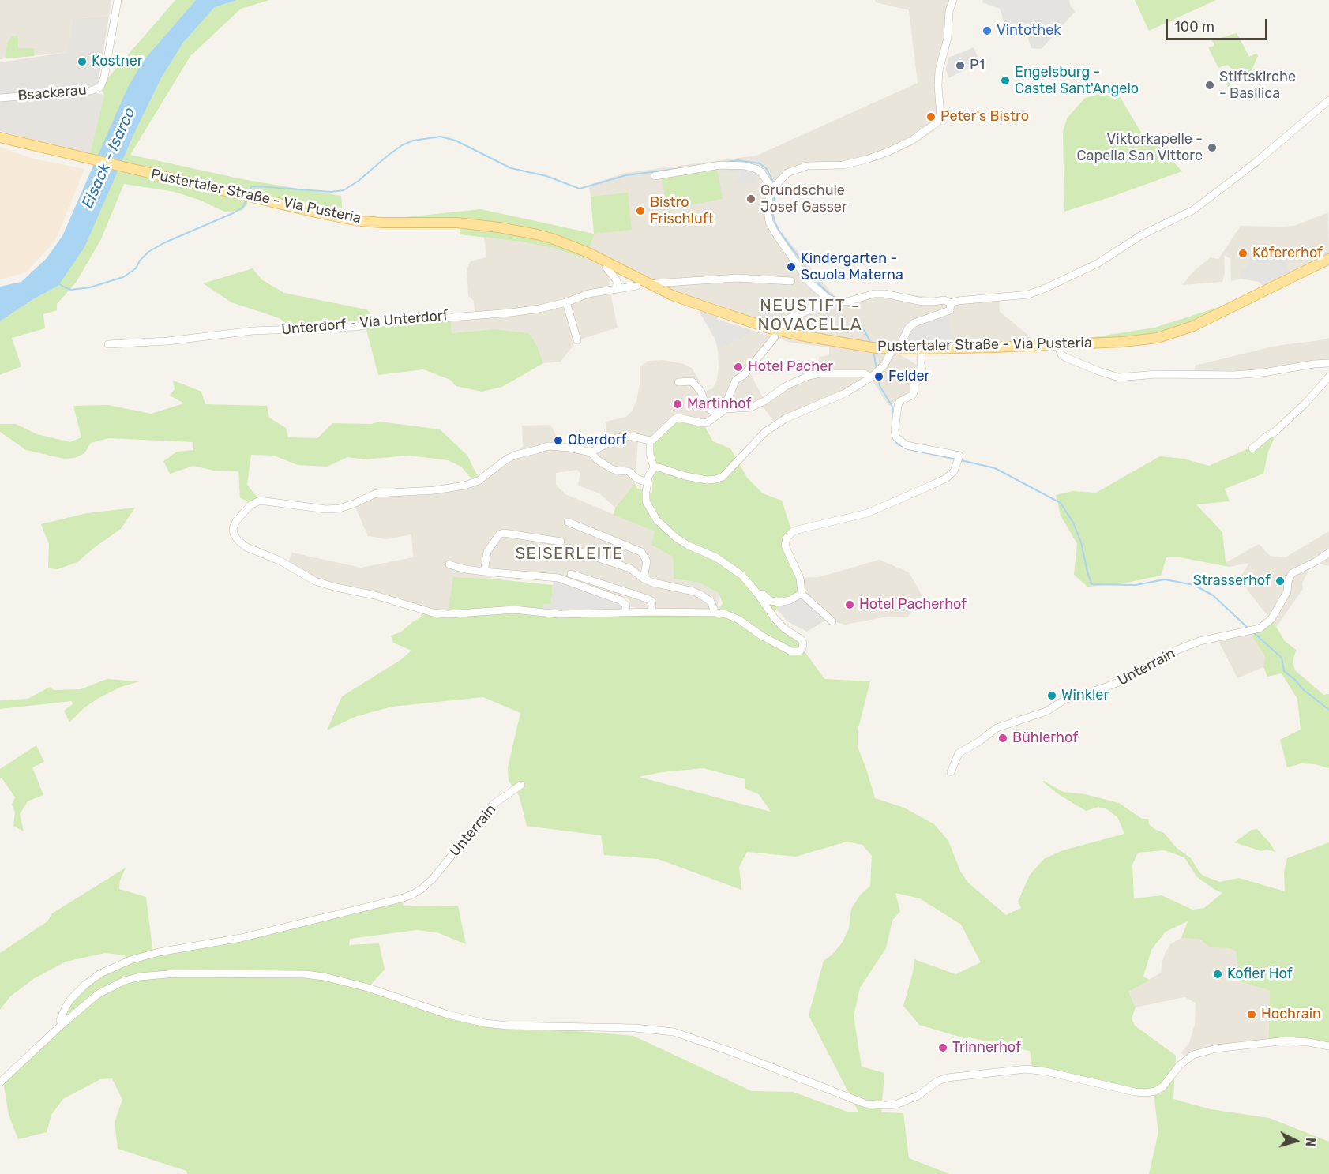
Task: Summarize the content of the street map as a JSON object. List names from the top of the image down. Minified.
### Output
{"streets":{"main road":["Pustertaler Straße - Via Pusteria"],"street":["Bsackerau","Unterdorf - Via Unterdorf","Unterrain"]},"districts":["NEUSTIFT - NOVACELLA","SEISERLEITE"],"water":["Eisack - Isarco"],"places":["Vintothek","Kostner","P1","Engelsburg - Castel Sant'Angelo","Stiftskirche - Basilica","Peter's Bistro","Viktorkapelle - Capella San Vittore","Grundschule Josef Gasser","Bistro Frischluft","Köfererhof","Kindergarten - Scuola Materna","Hotel Pacher","Felder","Martinhof","Oberdorf","Strasserhof","Hotel Pacherhof","Winkler","Bühlerhof","Kofler Hof","Hochrain","Trinnerhof"],"scale_bar":"100 m","north":"right"}
